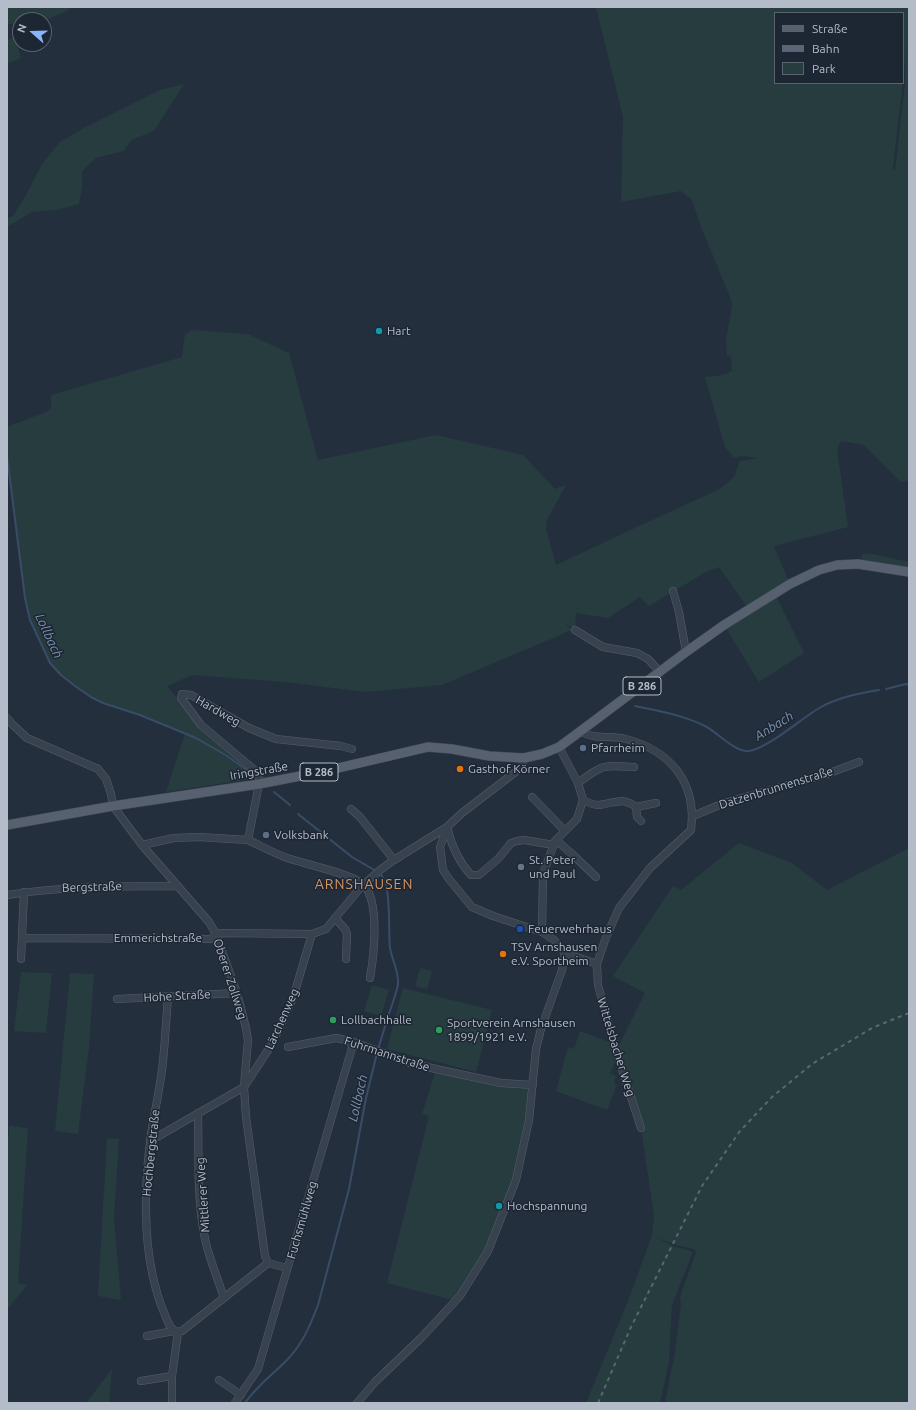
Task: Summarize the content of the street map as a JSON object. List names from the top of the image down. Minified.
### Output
{"streets":{"main road":["B 286","Iringstraße"],"street":["Hardweg","Datzenbrunnenstraße","Bergstraße","Emmerichstraße","Oberer Zollweg","Hohe Straße","Lärchenweg","Wittelsbacher Weg","Fuhrmannstraße","Hochbergstraße","Mittlerer Weg","Fuchsmühlweg"]},"crossings":[["B 286","Iringstraße"],["Hardweg","Iringstraße"],["Iringstraße","Emmerichstraße"],["Iringstraße","Oberer Zollweg"],["Bergstraße","Oberer Zollweg"],["Emmerichstraße","Oberer Zollweg"],["Emmerichstraße","Lärchenweg"],["Oberer Zollweg","Hohe Straße"],["Oberer Zollweg","Lärchenweg"],["Hohe Straße","Hochbergstraße"],["Lärchenweg","Hochbergstraße"],["Lärchenweg","Mittlerer Weg"],["Fuhrmannstraße","Fuchsmühlweg"]],"districts":["ARNSHAUSEN"],"water":["Lollbach","Anbach"],"places":["Hart","Pfarrheim","Gasthof Körner","Volksbank","St. Peter und Paul","Feuerwehrhaus","TSV Arnshausen e.V. Sportheim","Lollbachhalle","Sportverein Arnshausen 1899/1921 e.V.","Hochspannung"],"legend":["Straße","Bahn","Park"],"north":"left"}
